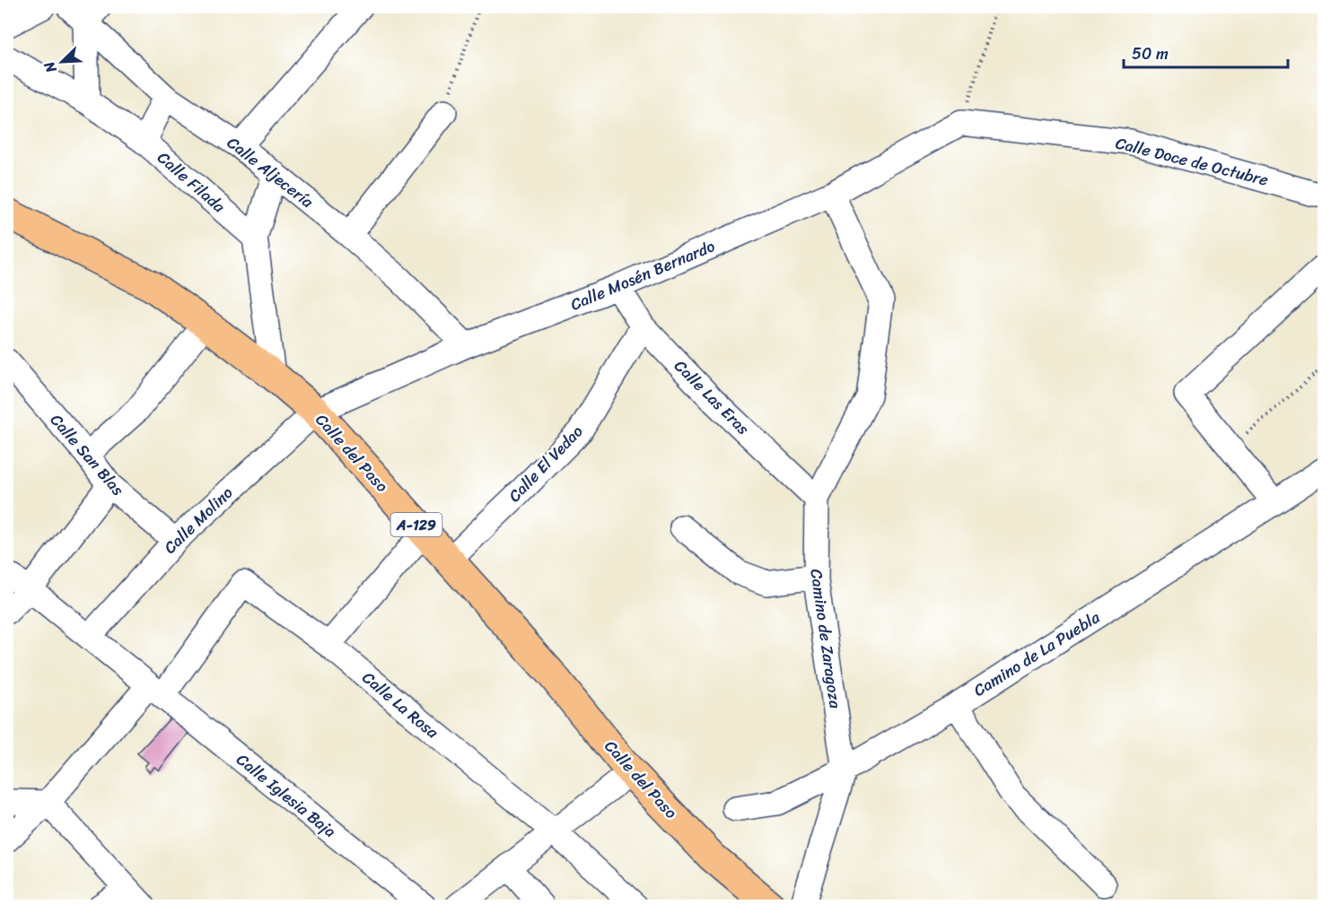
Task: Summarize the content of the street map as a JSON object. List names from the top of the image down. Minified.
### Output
{"streets":{"main road":["Calle del Paso","A-129"],"street":["Calle Doce de Octubre","Calle Aljecería","Calle Filada","Calle Mosén Bernardo","Calle Las Eras","Calle San Blas","Calle El Vedao","Calle Molino","Camino de Zaragoza","Camino de La Puebla","Calle La Rosa","Calle Iglesia Baja"]},"crossings":[["Calle Doce de Octubre","Calle Mosén Bernardo"],["Calle Aljecería","Calle Mosén Bernardo"],["Calle Mosén Bernardo","Calle Las Eras"],["Calle Mosén Bernardo","Calle del Paso"],["Calle Mosén Bernardo","Calle Molino"],["Calle Mosén Bernardo","Camino de Zaragoza"],["Calle Las Eras","Calle El Vedao"],["Calle Las Eras","Camino de Zaragoza"],["Calle del Paso","Calle El Vedao"],["Calle del Paso","Calle Molino"],["Calle San Blas","Calle Molino"],["Calle Molino","Calle Iglesia Baja"],["Camino de Zaragoza","Camino de La Puebla"],["Calle La Rosa","Calle Iglesia Baja"]],"scale_bar":"50 m","north":"bottom left"}
